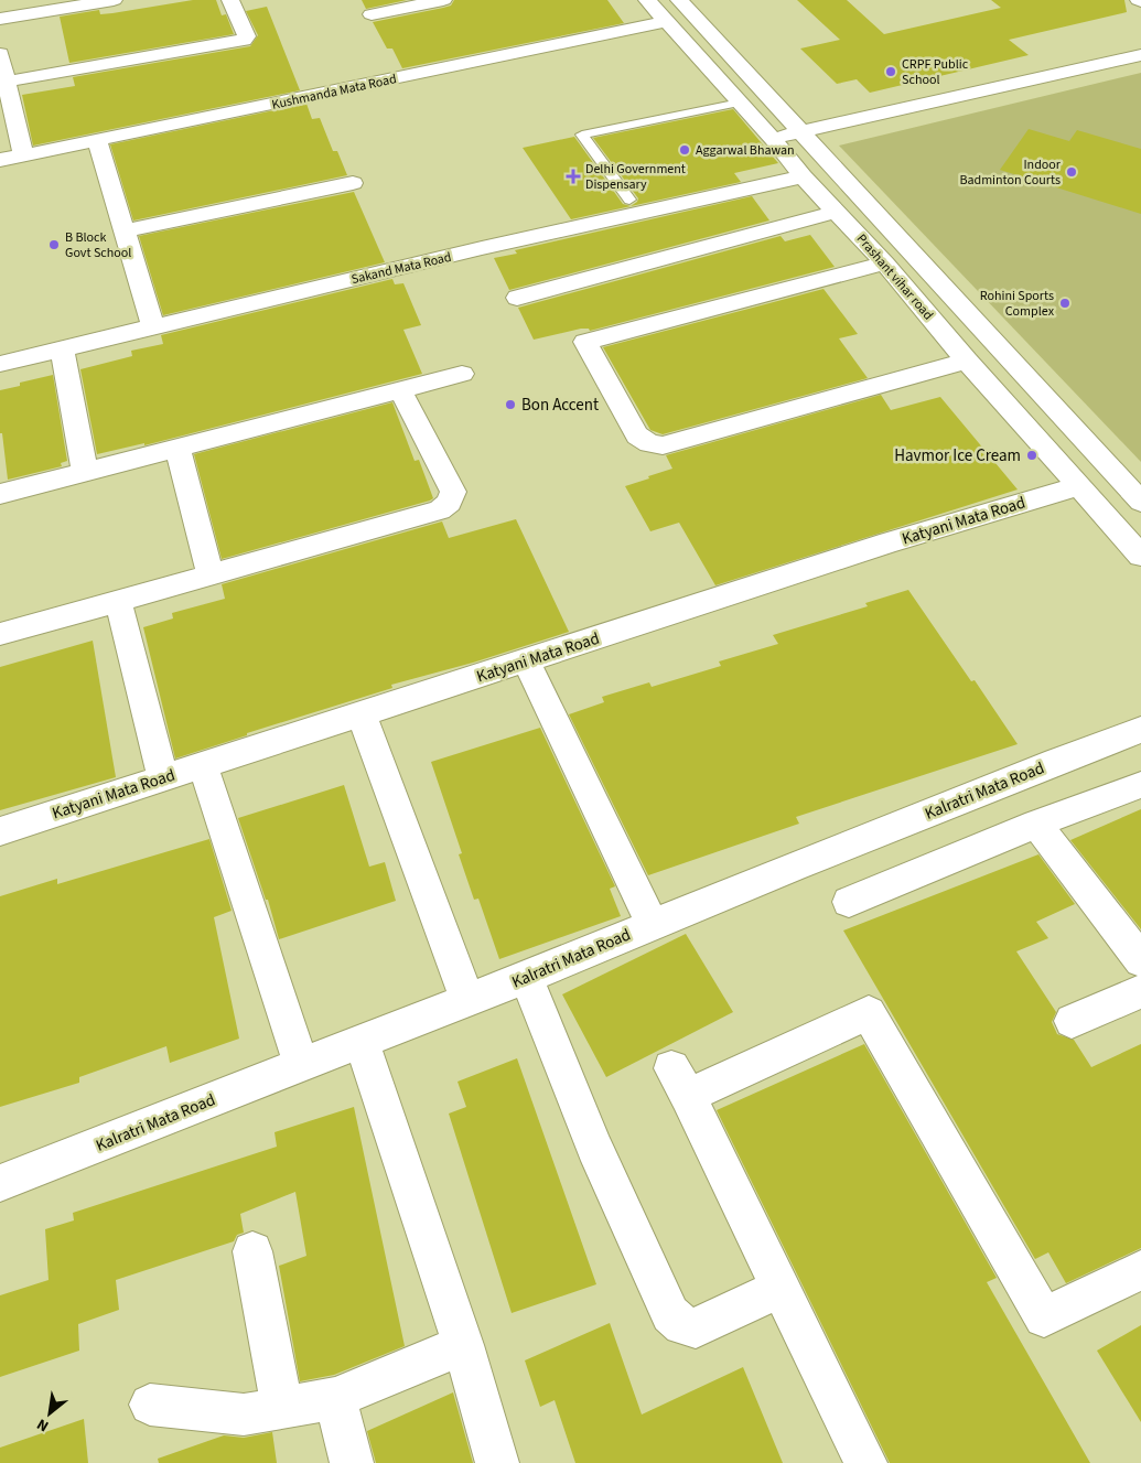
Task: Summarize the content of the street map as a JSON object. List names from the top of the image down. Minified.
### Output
{"streets":{"street":["Kushmanda Mata Road","Sakand Mata Road","Prashant vihar road","Katyani Mata Road","Kalratri Mata Road"]},"crossings":[["Kushmanda Mata Road","Prashant vihar road"],["Sakand Mata Road","Prashant vihar road"],["Prashant vihar road","Katyani Mata Road"]],"places":{"other":["CRPF Public School","Aggarwal Bhawan","Indoor Badminton Courts","B Block Govt School","Rohini Sports Complex","Bon Accent","Havmor Ice Cream"],"health":["Delhi Government Dispensary"]},"north":"bottom left"}
